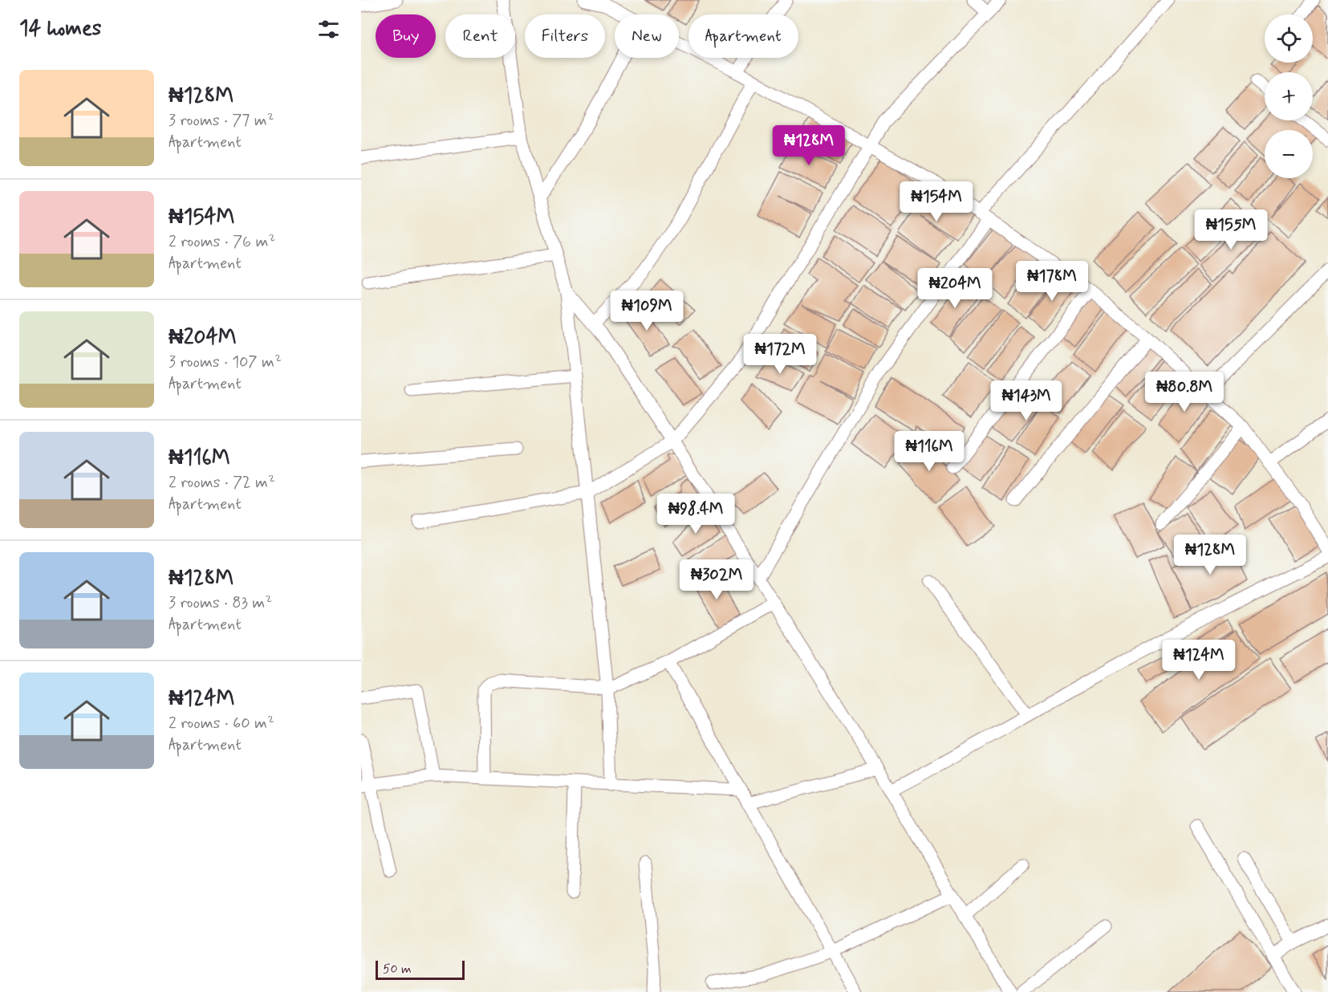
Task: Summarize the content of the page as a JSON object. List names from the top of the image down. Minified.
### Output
{"scale_bar":"50 m","page":{"heading":"14 homes","map_buttons":["+","−"],"chip":["Buy","Rent","Filters","New","Apartment"],"list":[{"name":"₦128M","note":"3 rooms · 77 m² · Apartment"},{"name":"₦154M","note":"2 rooms · 76 m² · Apartment"},{"name":"₦204M","note":"3 rooms · 107 m² · Apartment"},{"name":"₦116M","note":"2 rooms · 72 m² · Apartment"},{"name":"₦128M","note":"3 rooms · 83 m² · Apartment"},{"name":"₦124M","note":"2 rooms · 60 m² · Apartment"}],"price":["₦128M","₦154M","₦155M","₦178M","₦204M","₦109M","₦172M","₦80.8M","₦143M","₦116M","₦98.4M","₦128M","₦302M","₦124M"],"scale":"50 m"}}
